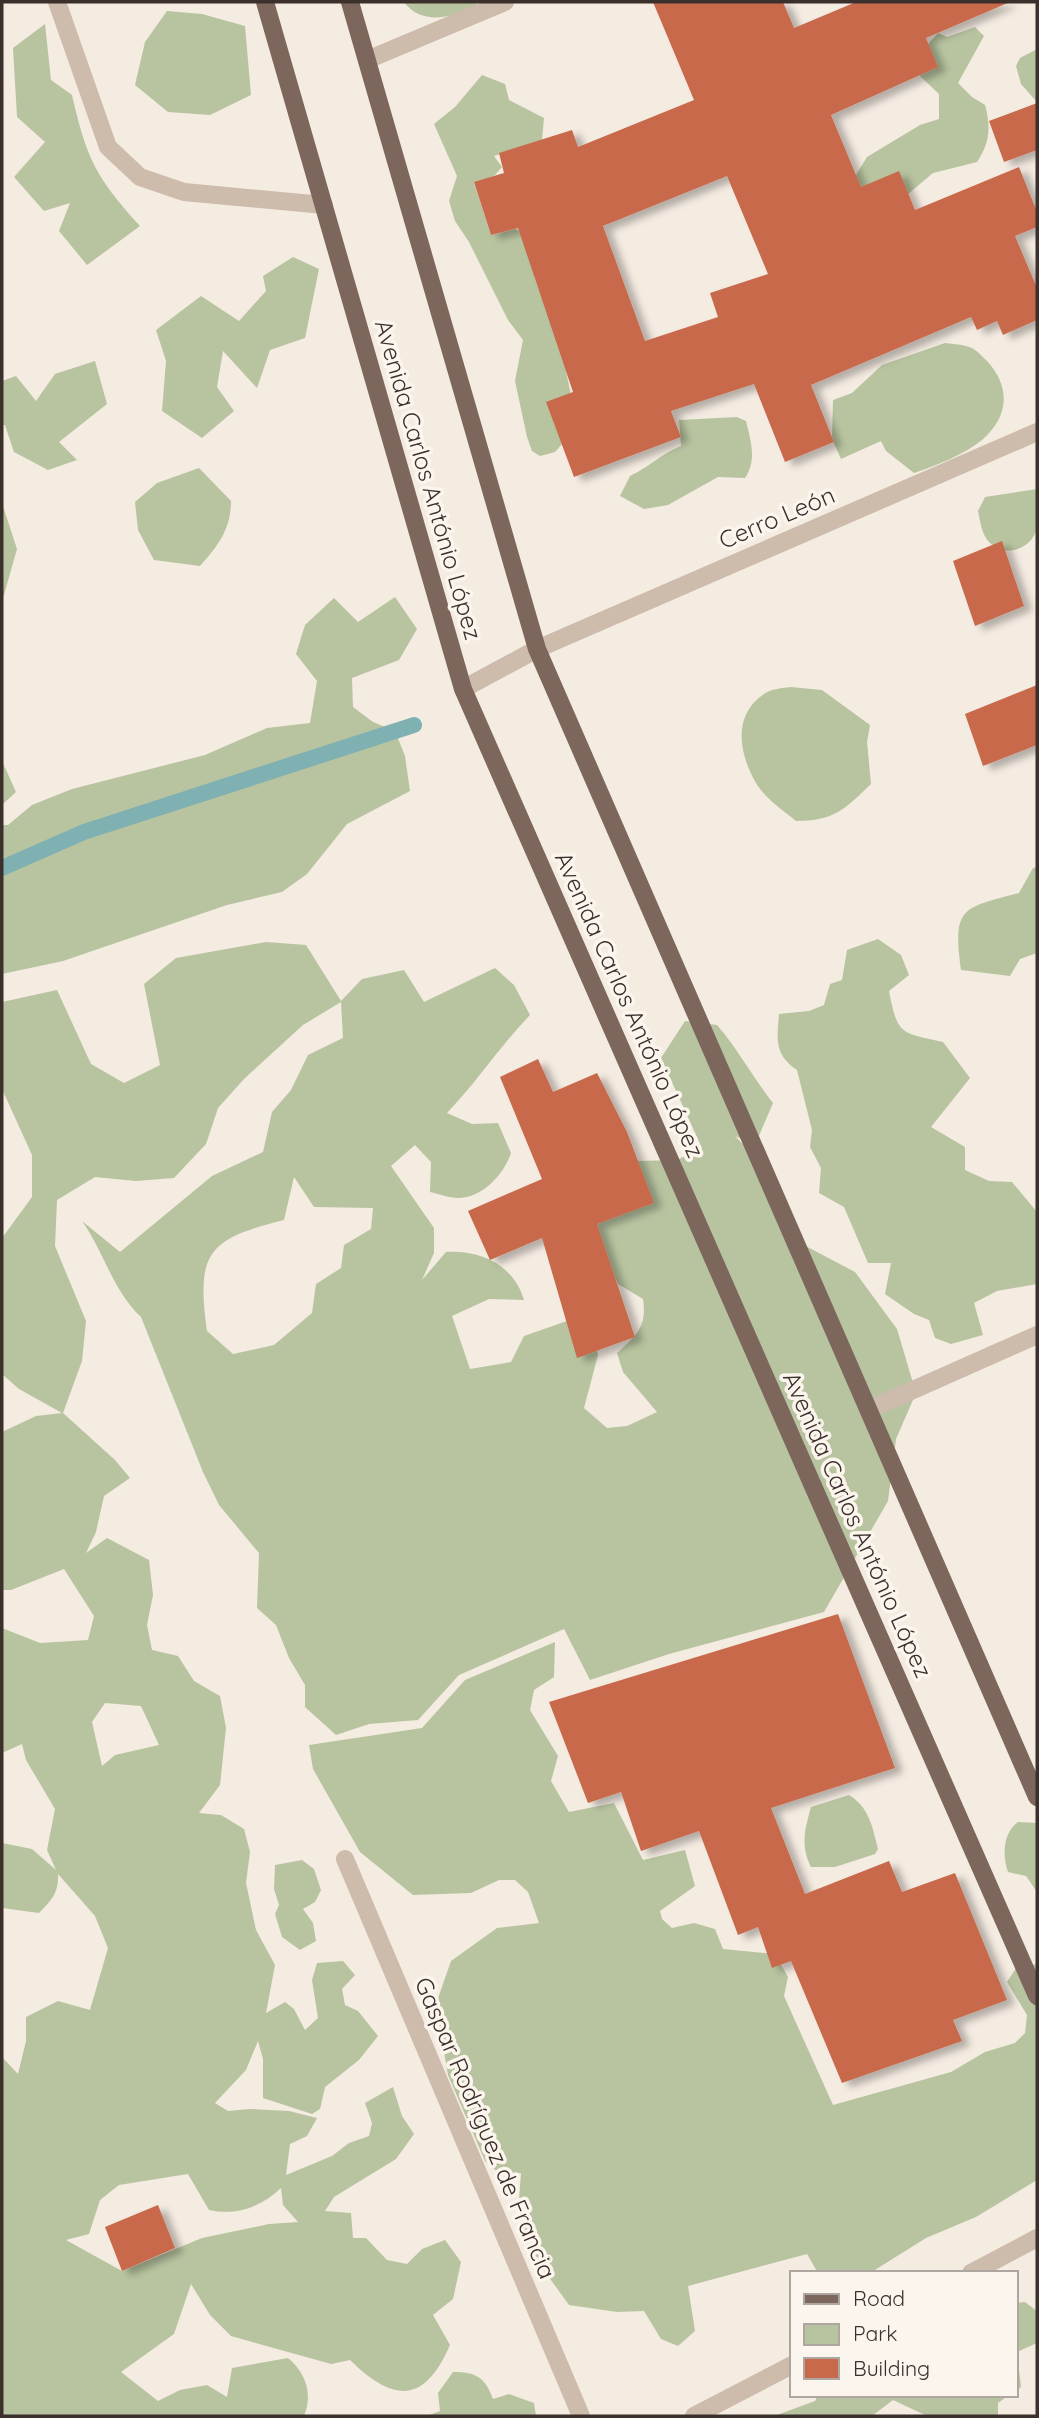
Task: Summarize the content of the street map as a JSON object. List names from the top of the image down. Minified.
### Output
{"streets":{"main road":["Avenida Carlos António López"],"street":["Cerro León","Gaspar Rodríguez de Francia"]},"crossings":[["Avenida Carlos António López","Cerro León"]],"legend":["Road","Park","Building"]}
